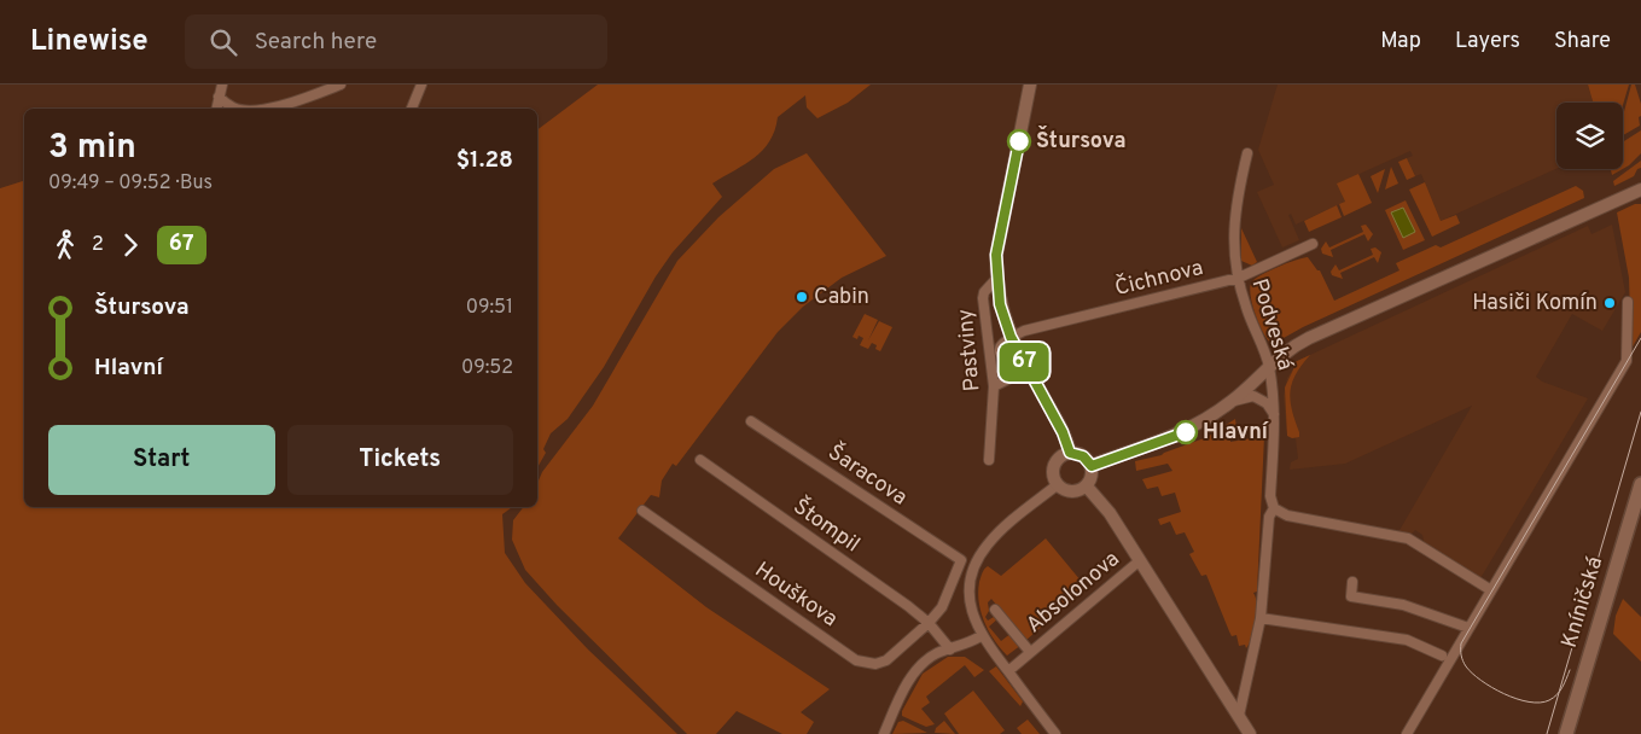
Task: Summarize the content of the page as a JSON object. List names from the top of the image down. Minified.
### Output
{"streets":{"main road":["Kníničská"],"street":["Čichnova","Podveská","Pastviny","Šaracova","Štompil","Absolonova","Houškova"]},"crossings":[["Čichnova","Podveská"],["Šaracova","Štompil"],["Šaracova","Houškova"],["Štompil","Houškova"]],"places":["Štursova","Cabin","Hasiči Komín","Hlavní"],"lines":["bus line 67"],"page":{"header":"Linewise","search":"Search here","nav":["Map","Layers","Share"],"on_map":"67","heading":["3 min","09:49 – 09:52 · Bus","$1.28"],"legs":["2","67"],"list":[{"name":"Štursova","value":"09:51"},{"name":"Hlavní","value":"09:52"}],"buttons":["Start","Tickets"]}}
